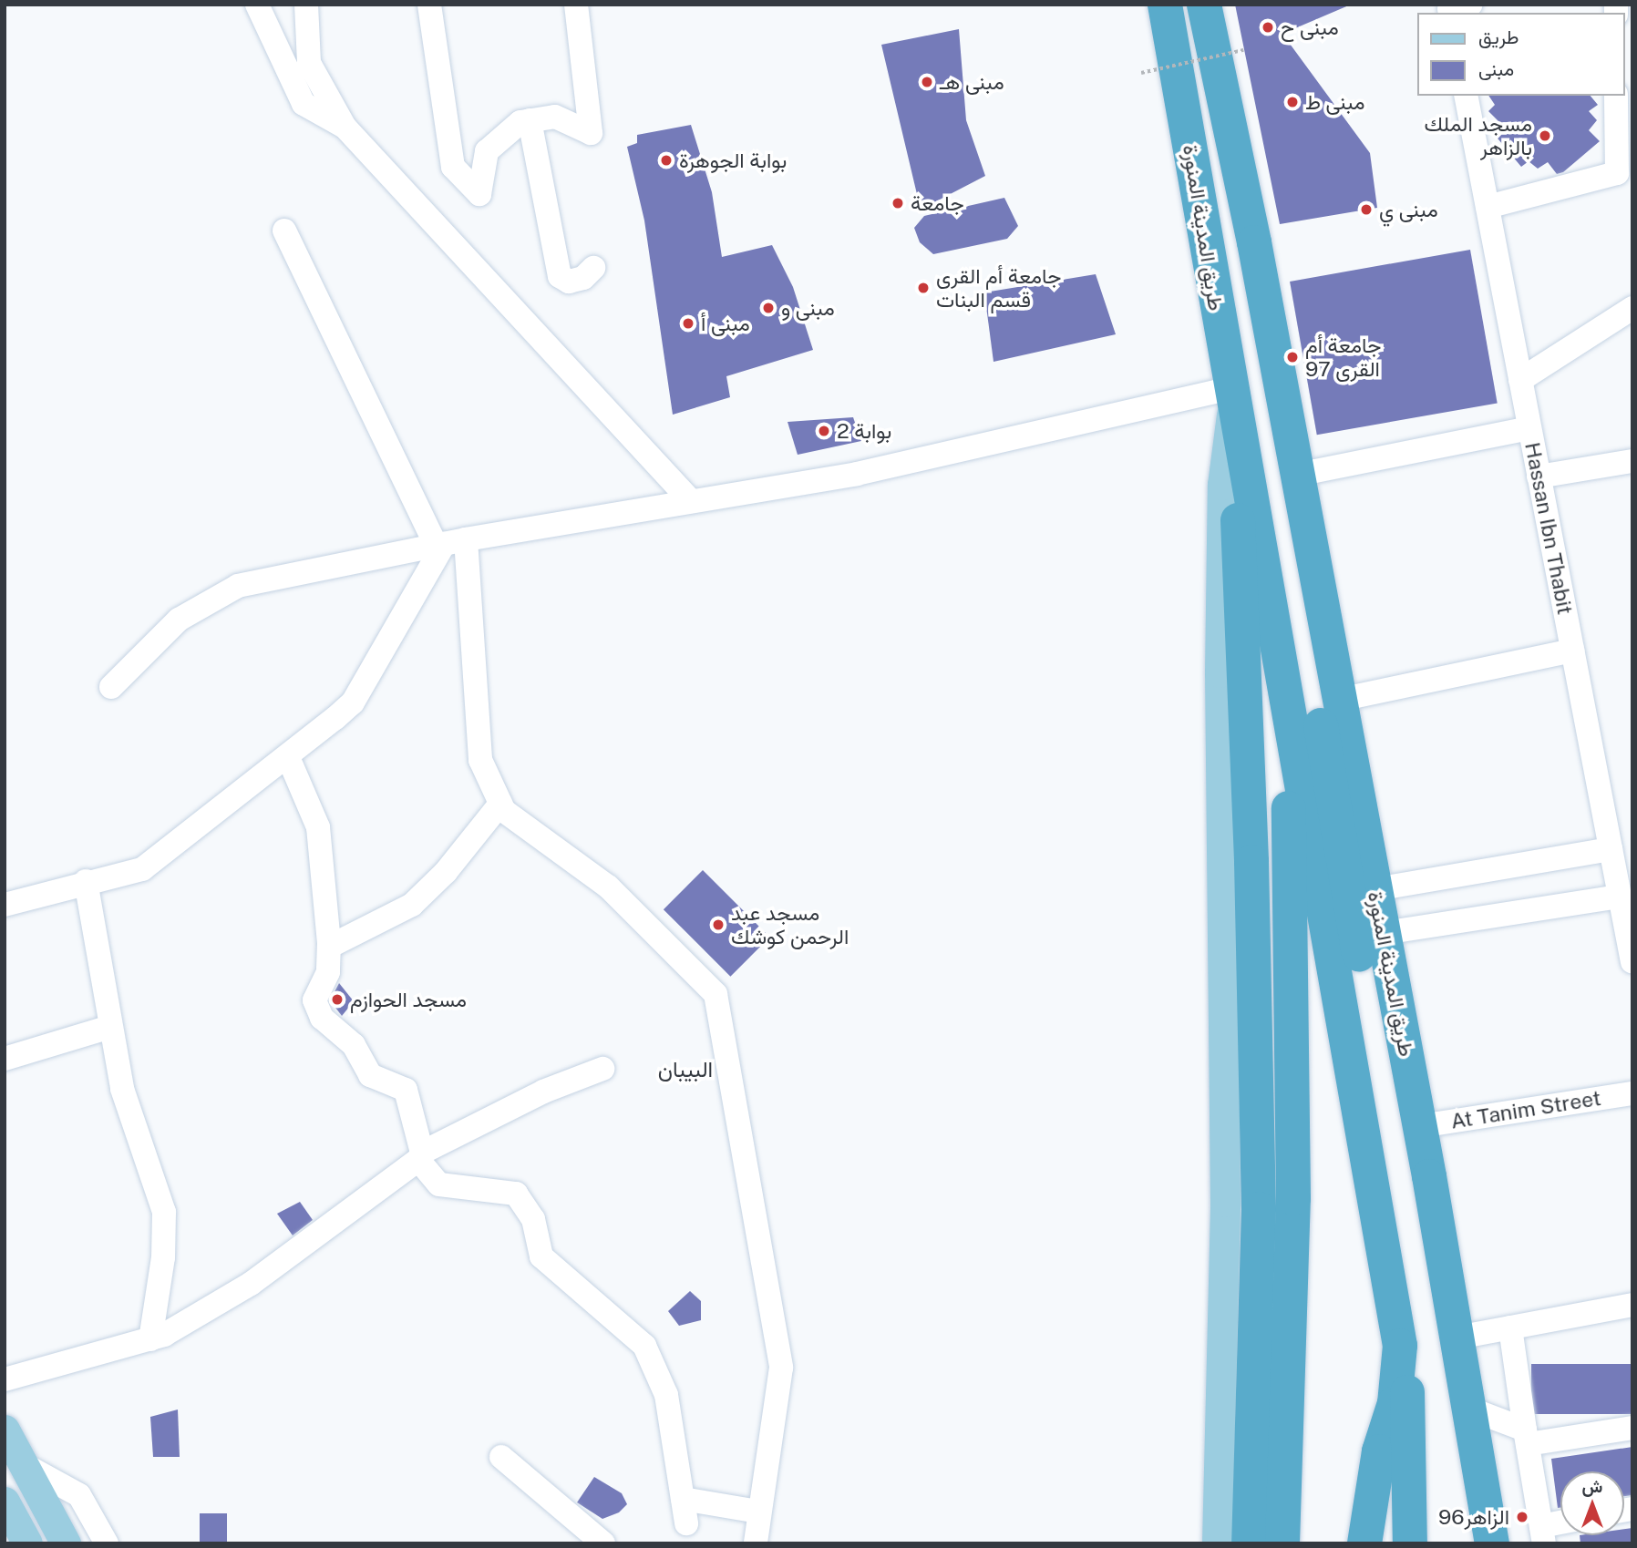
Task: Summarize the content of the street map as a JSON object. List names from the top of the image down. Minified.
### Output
{"streets":{"highway":["طريق المدينة المنورة"],"street":["Hassan Ibn Thabit","At Tanim Street"]},"crossings":[["طريق المدينة المنورة","At Tanim Street"]],"districts":["البيبان"],"places":["مبنى ح","مبنى هـ","مبنى ط","مسجد الملك بالزاهر","بوابة الجوهرة","جامعة","مبنى ي","جامعة أم القرى قسم البنات","مبنى و","مبنى أ","جامعة أم القرى 97","بوابة 2","مسجد عبد الرحمن كوشك","مسجد الحوازم","الزاهر96"],"legend":["طريق","مبنى"],"north":"top"}
